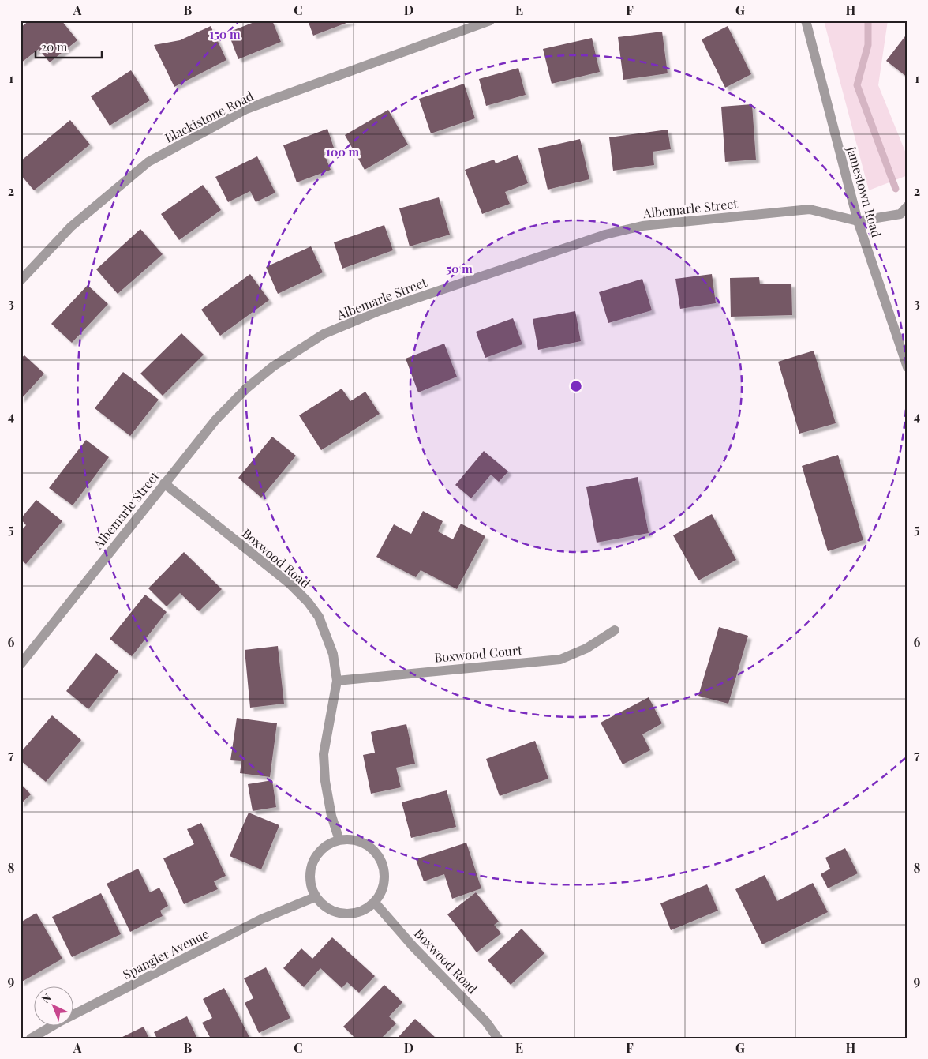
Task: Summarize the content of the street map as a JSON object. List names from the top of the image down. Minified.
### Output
{"streets":{"street":["Blackistone Road","Jamestown Road","Albemarle Street","Boxwood Road","Boxwood Court","Spangler Avenue"]},"crossings":[["Jamestown Road","Albemarle Street"],["Albemarle Street","Boxwood Road"],["Boxwood Road","Boxwood Court"],["Boxwood Road","Spangler Avenue"]],"scale_bar":"20 m","north":"top left","grid":{"columns":["A","B","C","D","E","F","G","H"],"rows":["1","2","3","4","5","6","7","8","9"]},"rings":["150 m","100 m","50 m"]}
